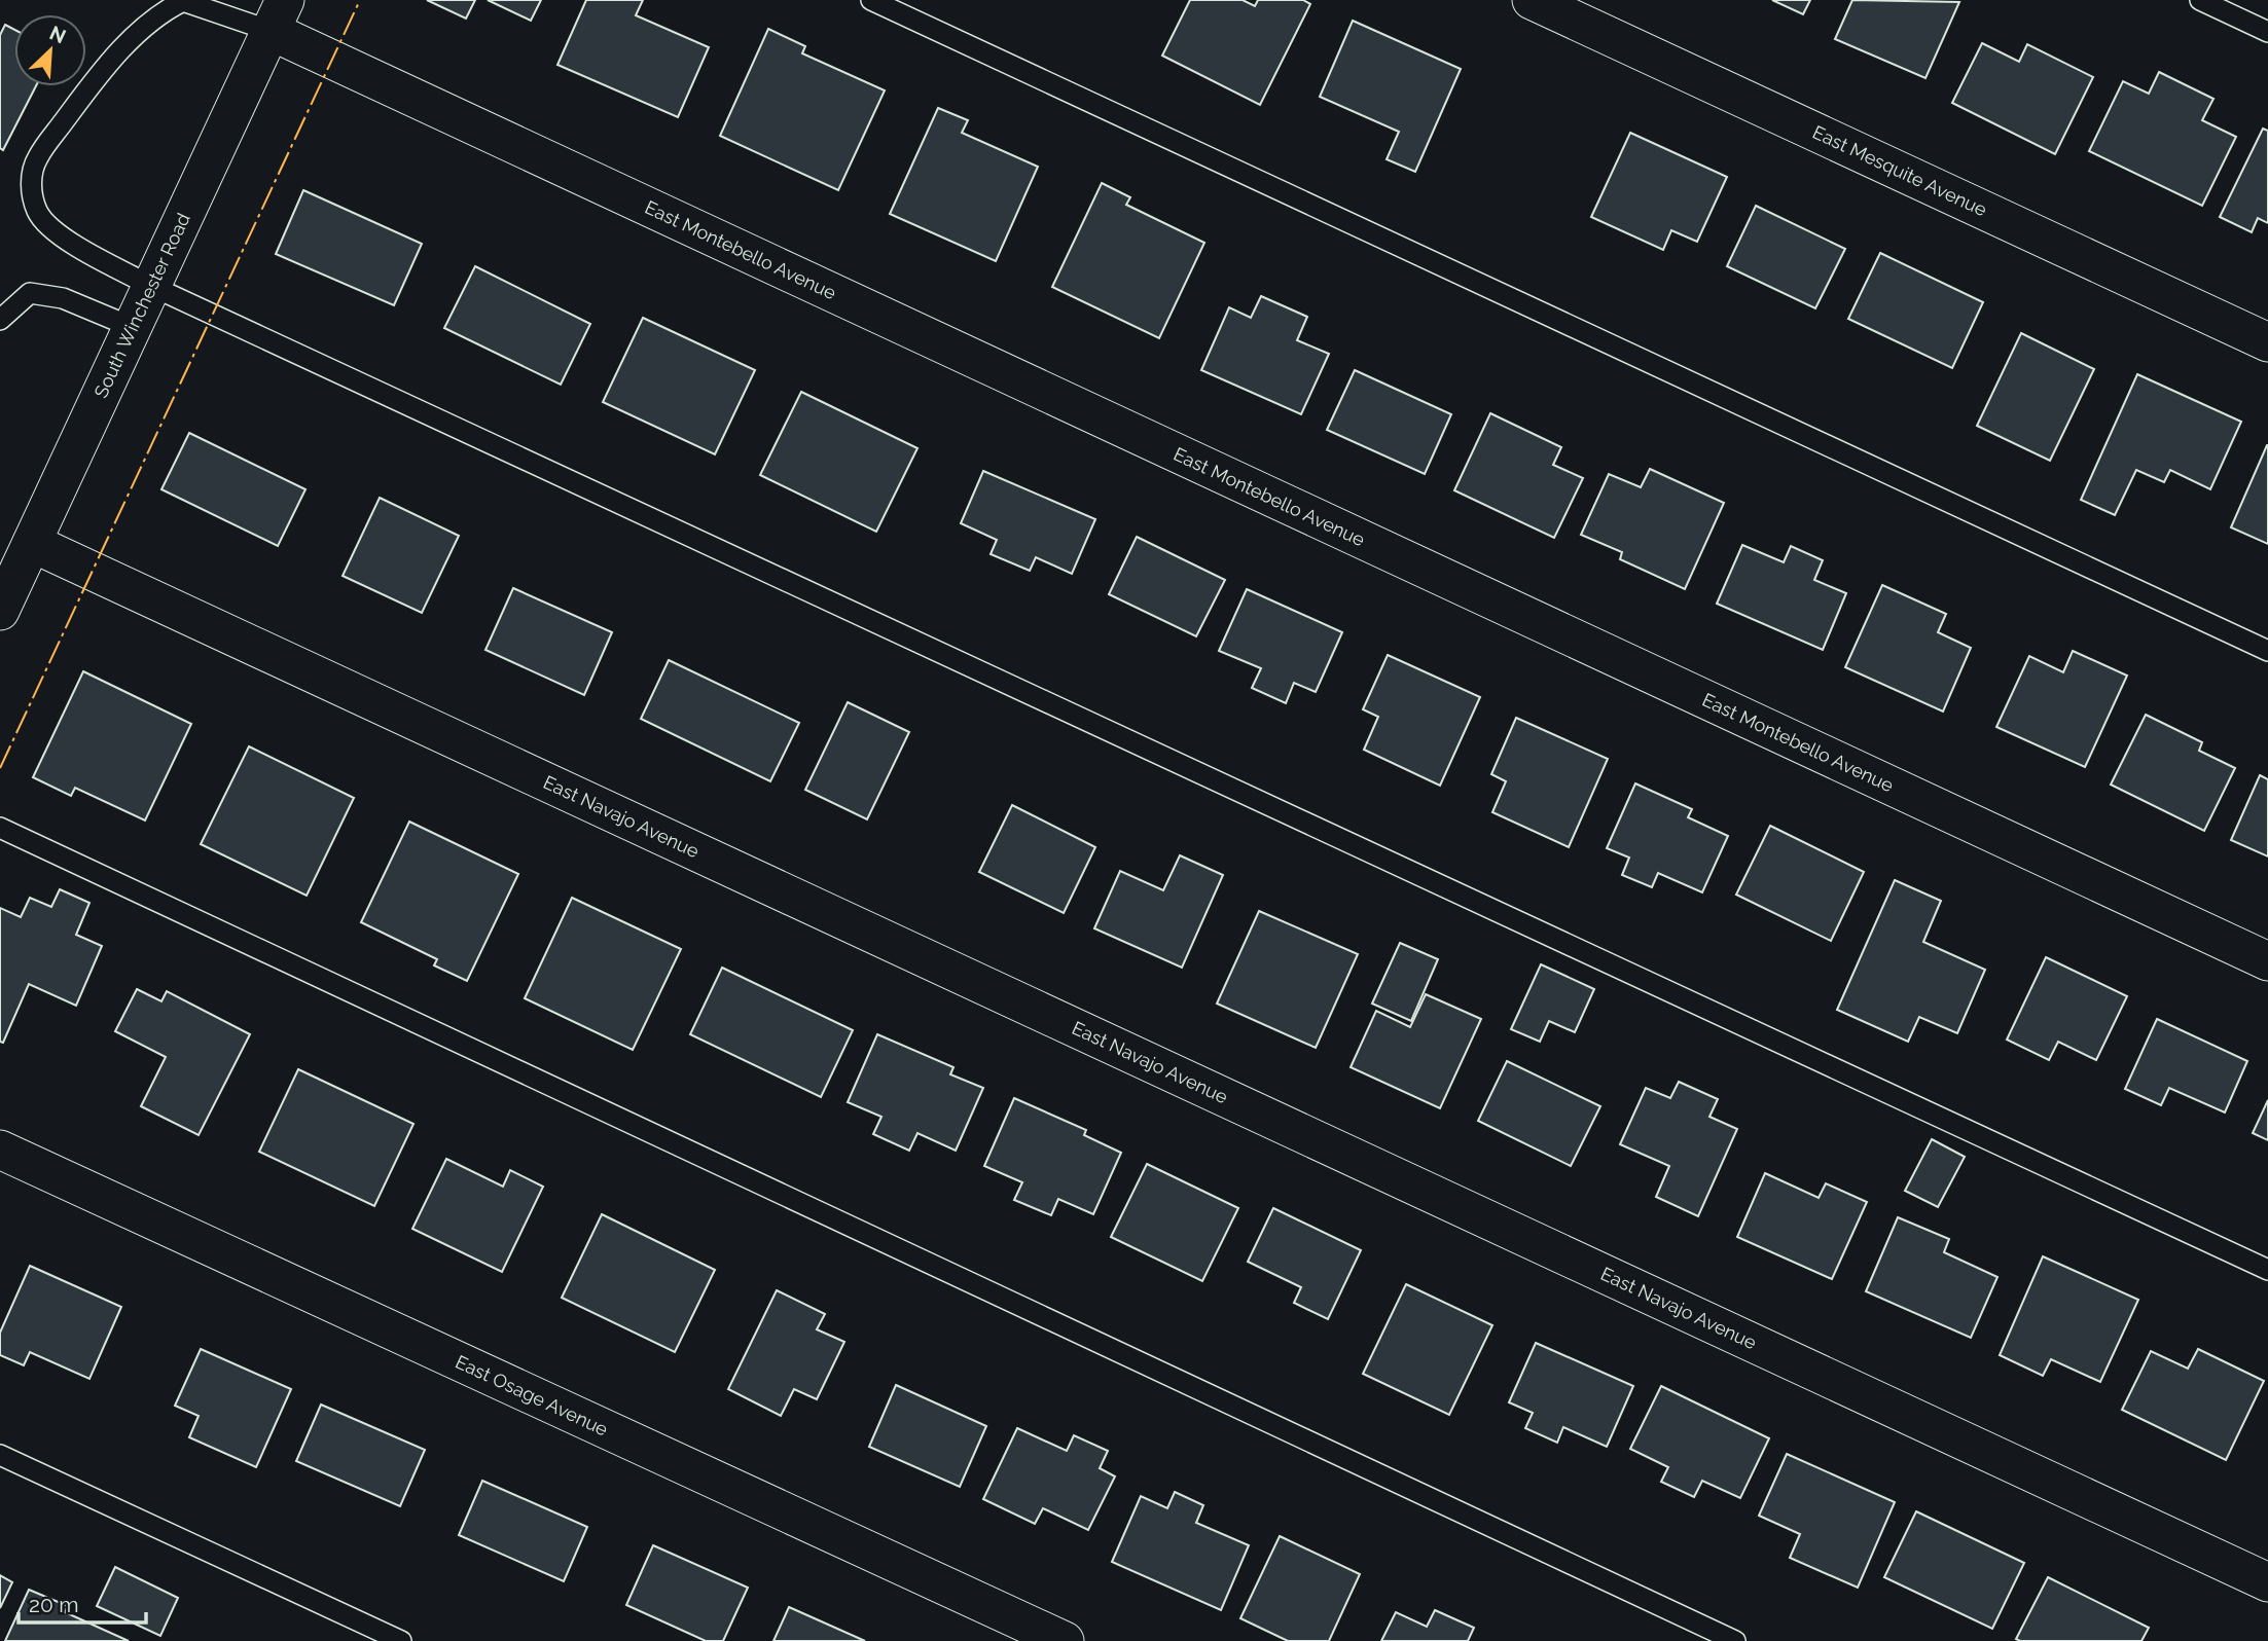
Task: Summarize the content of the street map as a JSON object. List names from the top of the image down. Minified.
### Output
{"streets":{"street":["East Mesquite Avenue","East Montebello Avenue","South Winchester Road","East Navajo Avenue","East Osage Avenue"]},"crossings":[["East Montebello Avenue","South Winchester Road"],["South Winchester Road","East Navajo Avenue"]],"scale_bar":"20 m","north":"top right"}
